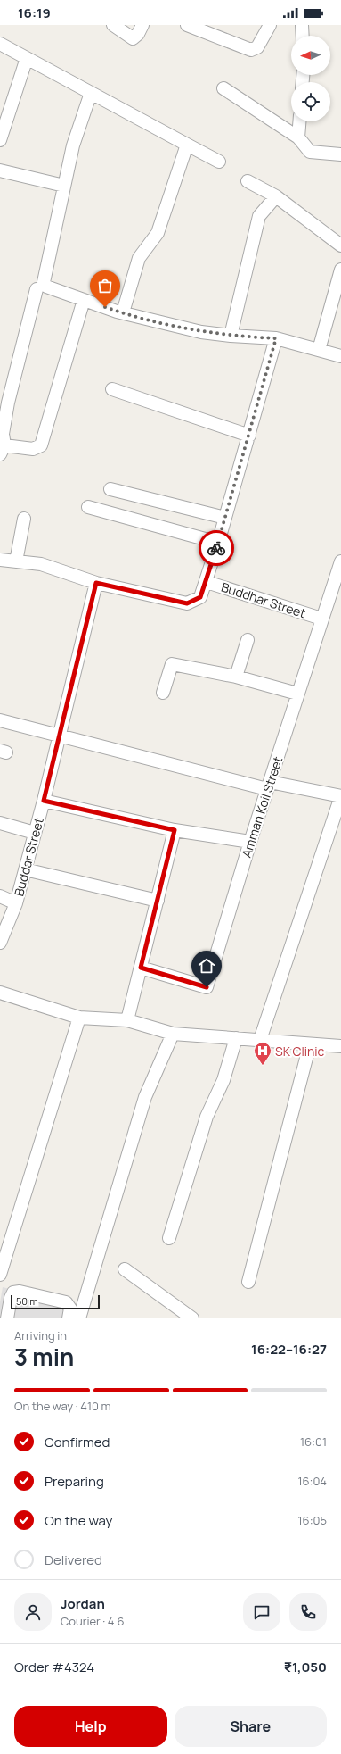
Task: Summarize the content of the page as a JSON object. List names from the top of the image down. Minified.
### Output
{"streets":{"street":["Buddhar Street","Amman Koil Street","Buddar Street"]},"crossings":[["Buddhar Street","Amman Koil Street"]],"places":{"hospital":["SK Clinic"]},"scale_bar":"50 m","north":"left","page":{"status":"16:19","scale":"50 m","heading":["3 min","Arriving in","16:22–16:27"],"panel":["Jordan","Courier · 4.6","Order #4324","₹1,050"],"bar":"On the way · 410 m","list":[["Confirmed","16:01"],["Preparing","16:04"],["On the way","16:05"],"Delivered"],"buttons":["Help","Share"]}}
